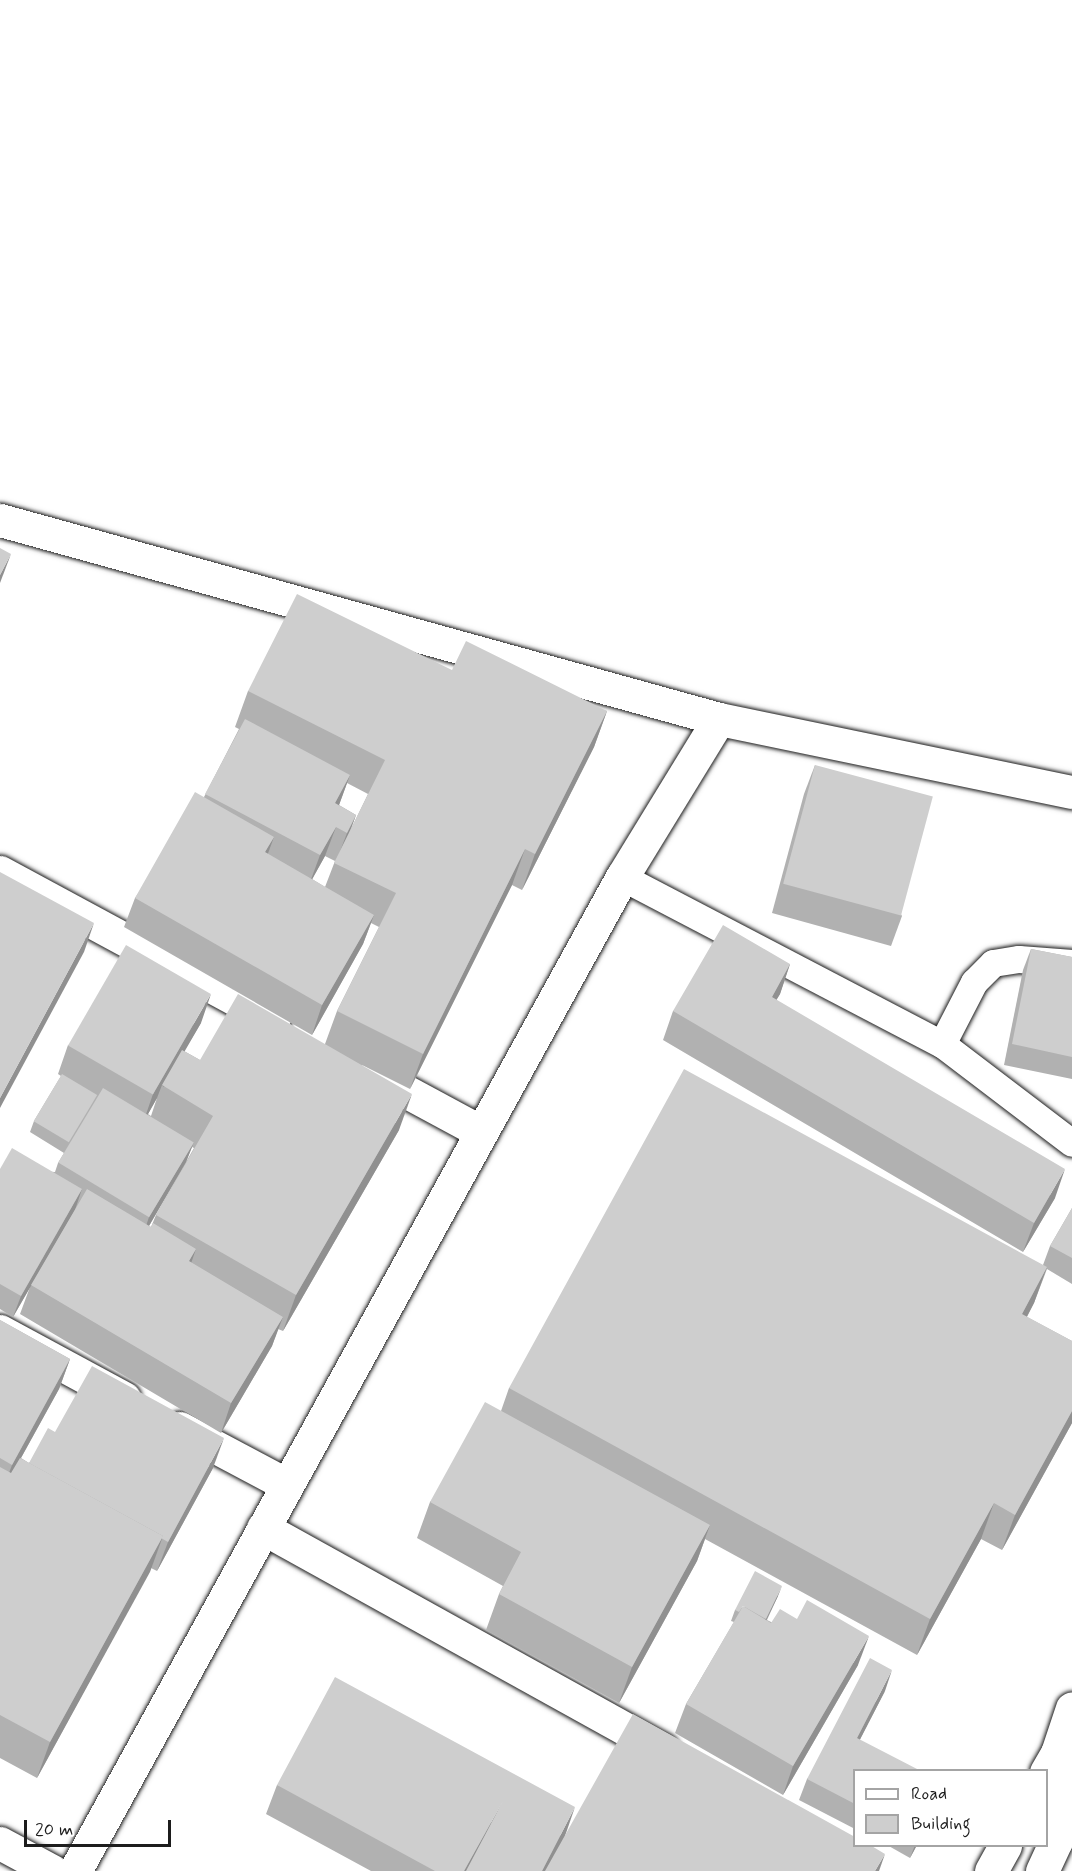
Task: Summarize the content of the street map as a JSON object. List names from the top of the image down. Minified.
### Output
{"legend":["Road","Building"],"scale_bar":"20 m"}
